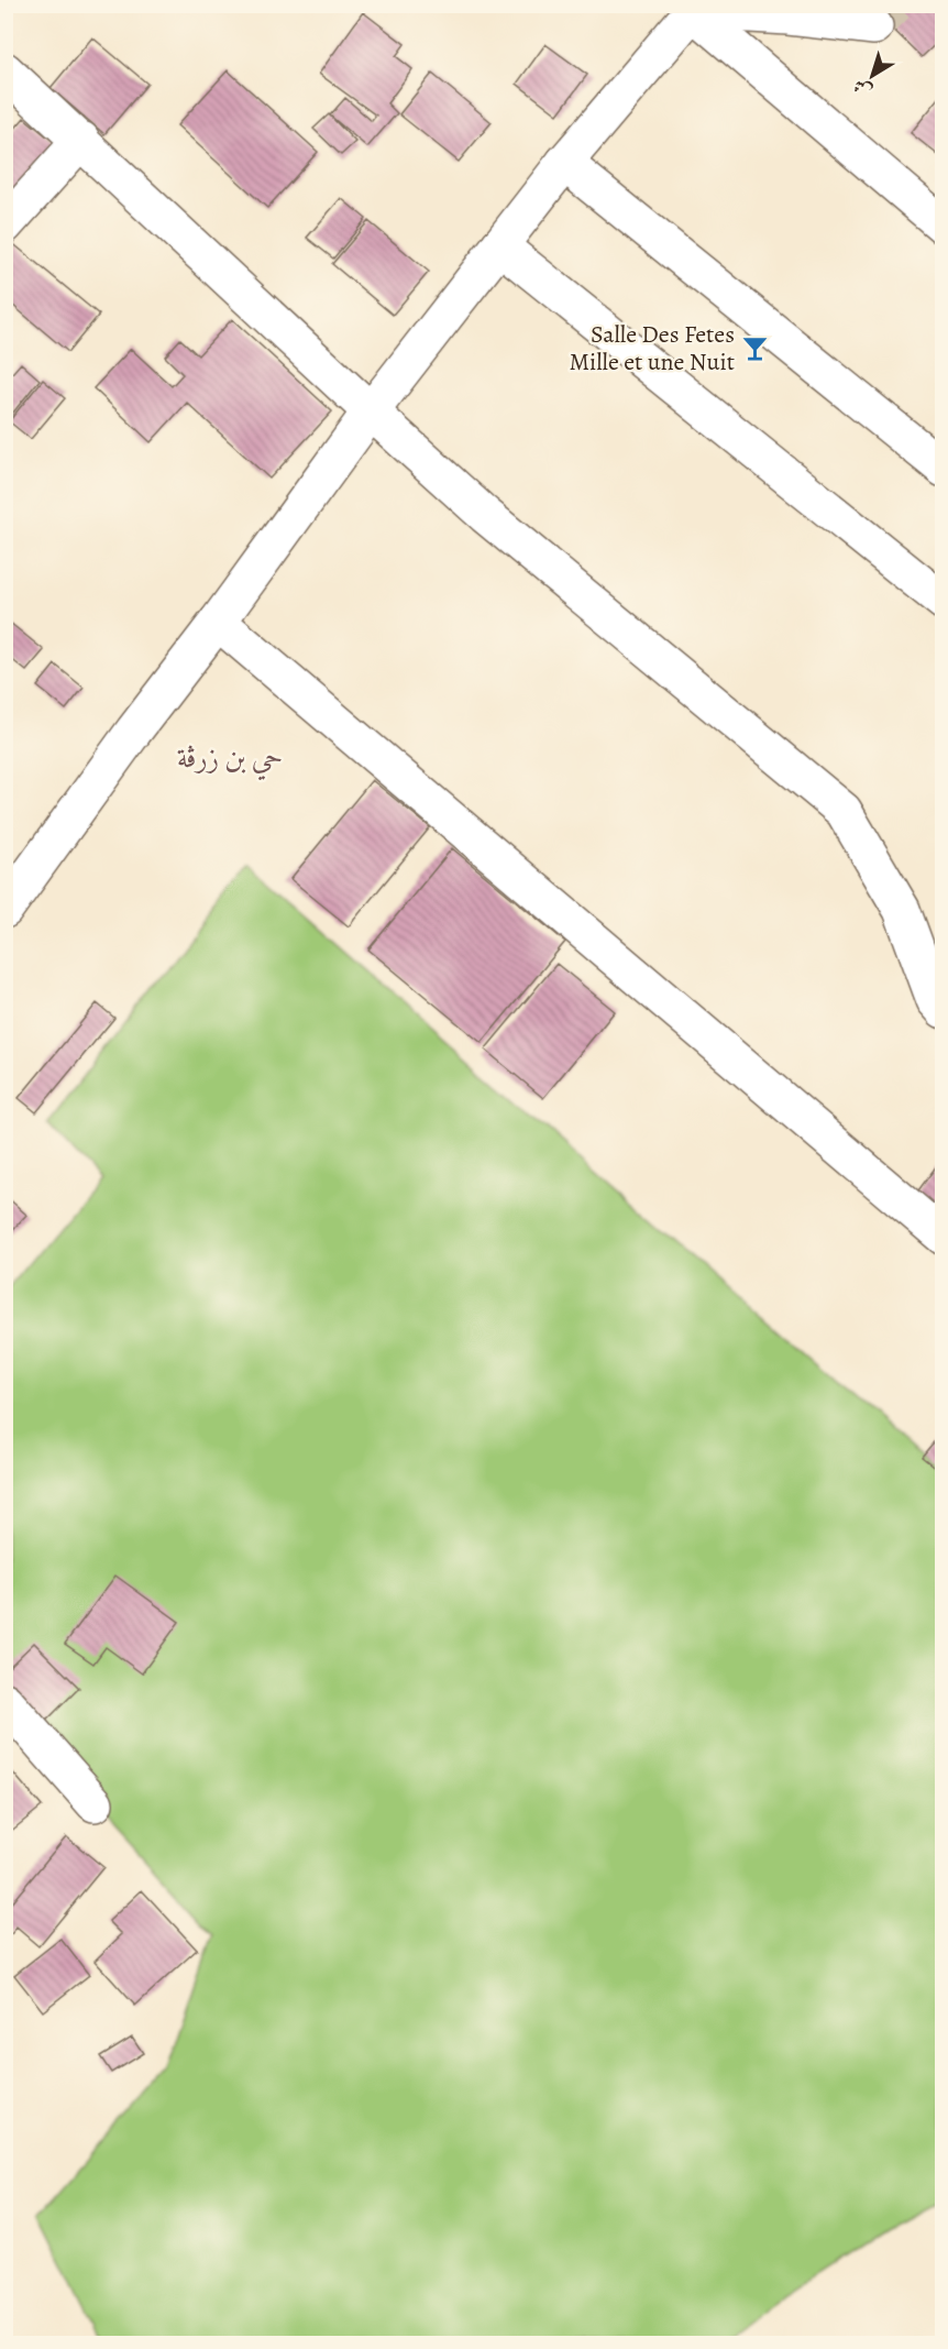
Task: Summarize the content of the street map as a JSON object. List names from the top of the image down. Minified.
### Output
{"districts":["حي بن زرڤة"],"places":{"bar":["Salle Des Fetes Mille et une Nuit"]},"north":"bottom left"}
